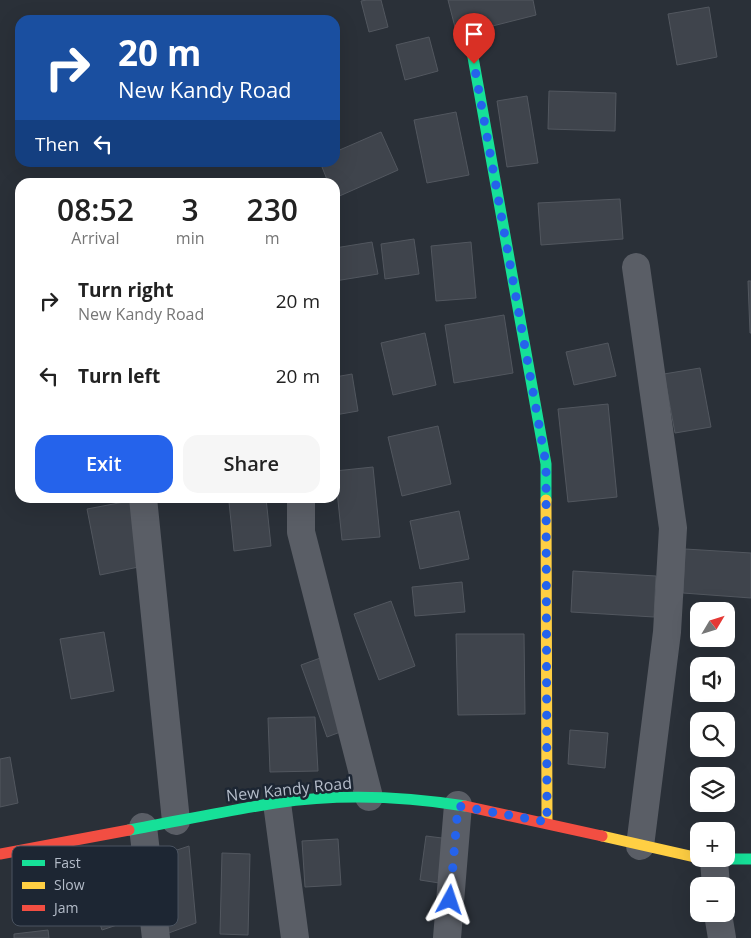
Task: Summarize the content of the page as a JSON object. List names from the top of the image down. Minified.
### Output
{"streets":{"street":["New Kandy Road"]},"legend":["Fast","Slow","Jam"],"north":"top right","page":{"turn":["20 m","New Kandy Road"],"then":"Then","eta":["08:52","Arrival","3","min","230","m"],"list":[{"name":"Turn right","note":"New Kandy Road","value":"20 m"},{"name":"Turn left","value":"20 m"}],"buttons":["Exit","Share"],"map_buttons":["+","−"]}}
